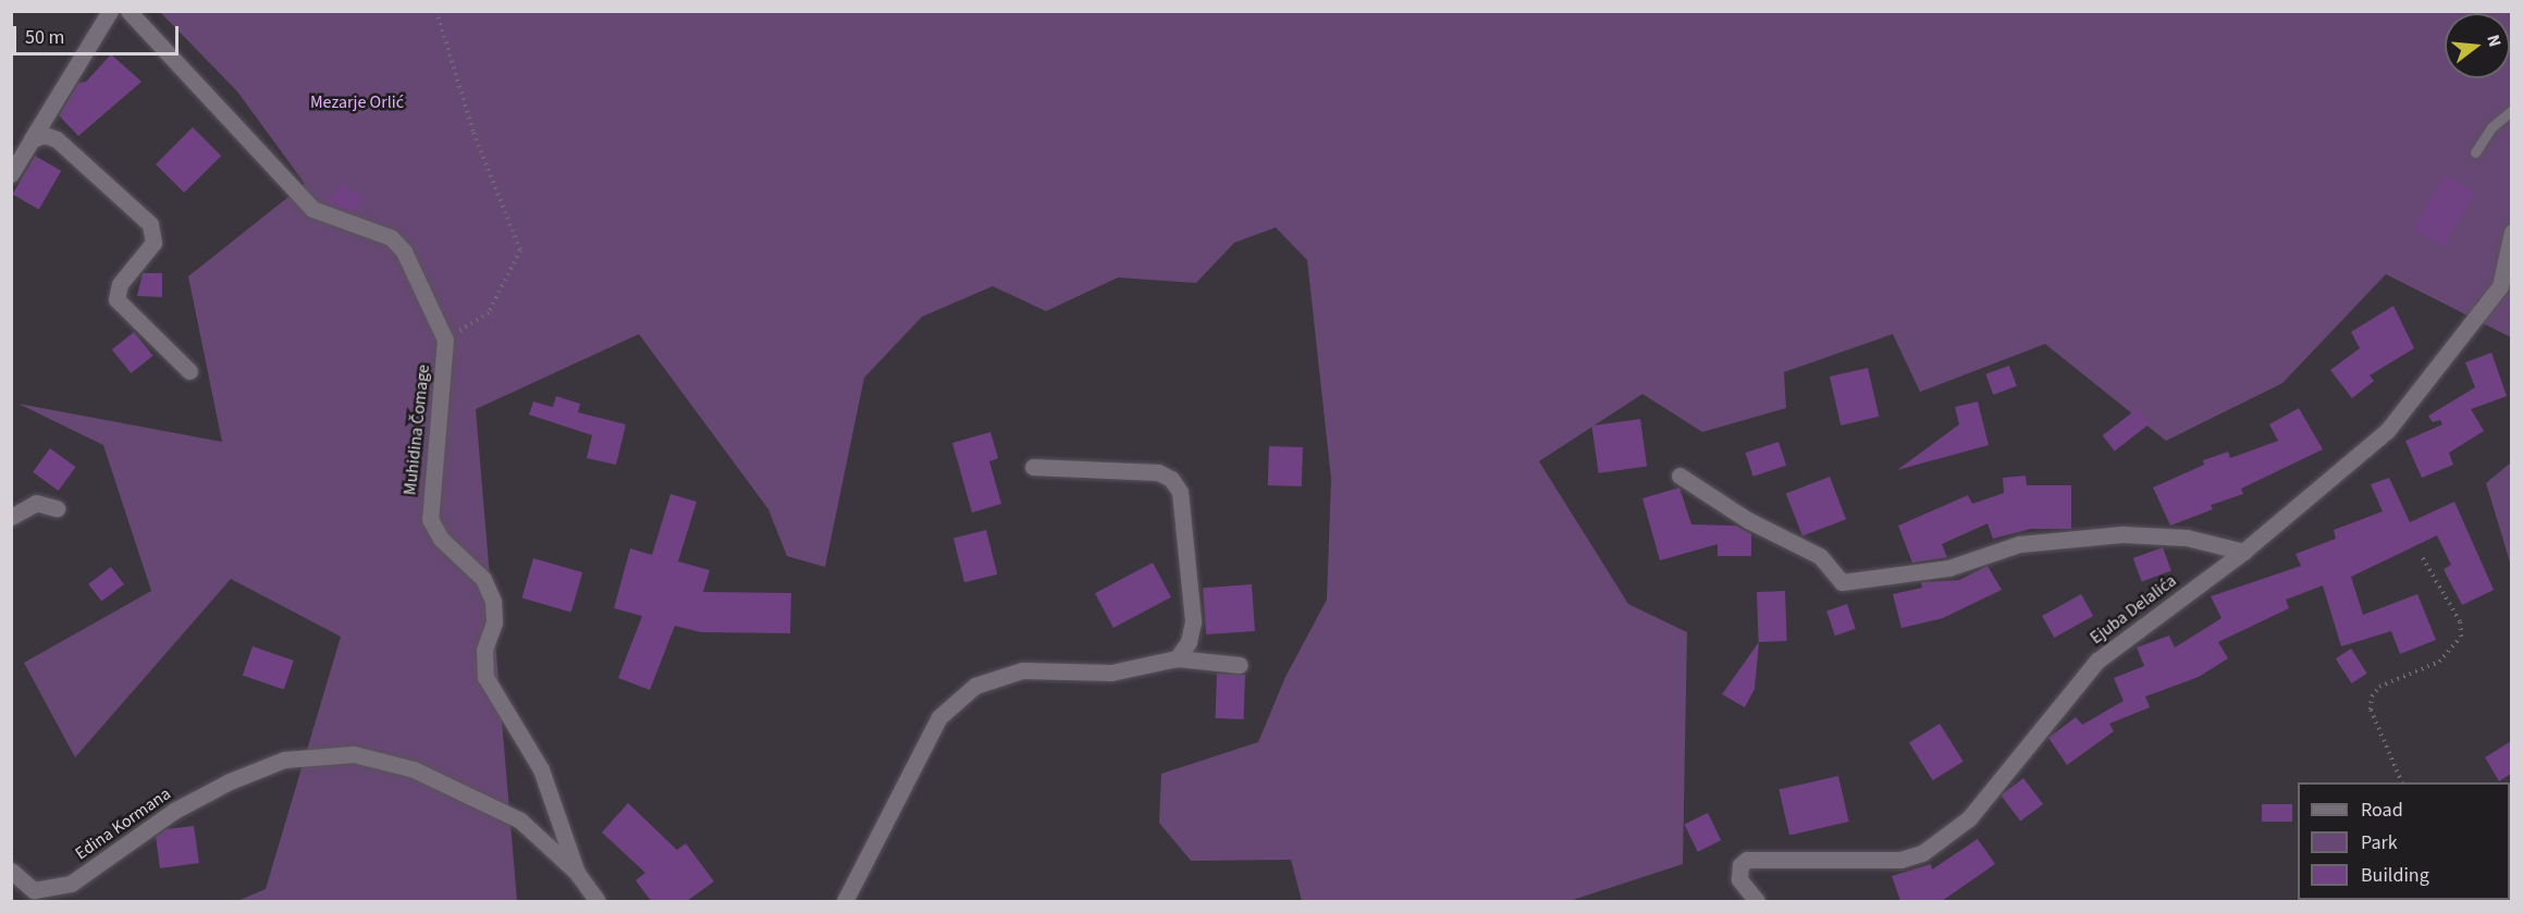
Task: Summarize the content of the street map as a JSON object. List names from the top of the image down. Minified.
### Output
{"streets":{"street":["Muhidina Čomage","Ejuba Delalića","Edina Kormana"]},"crossings":[["Muhidina Čomage","Edina Kormana"]],"parks":["Mezarje Orlić"],"legend":["Road","Park","Building"],"scale_bar":"50 m","north":"right"}
